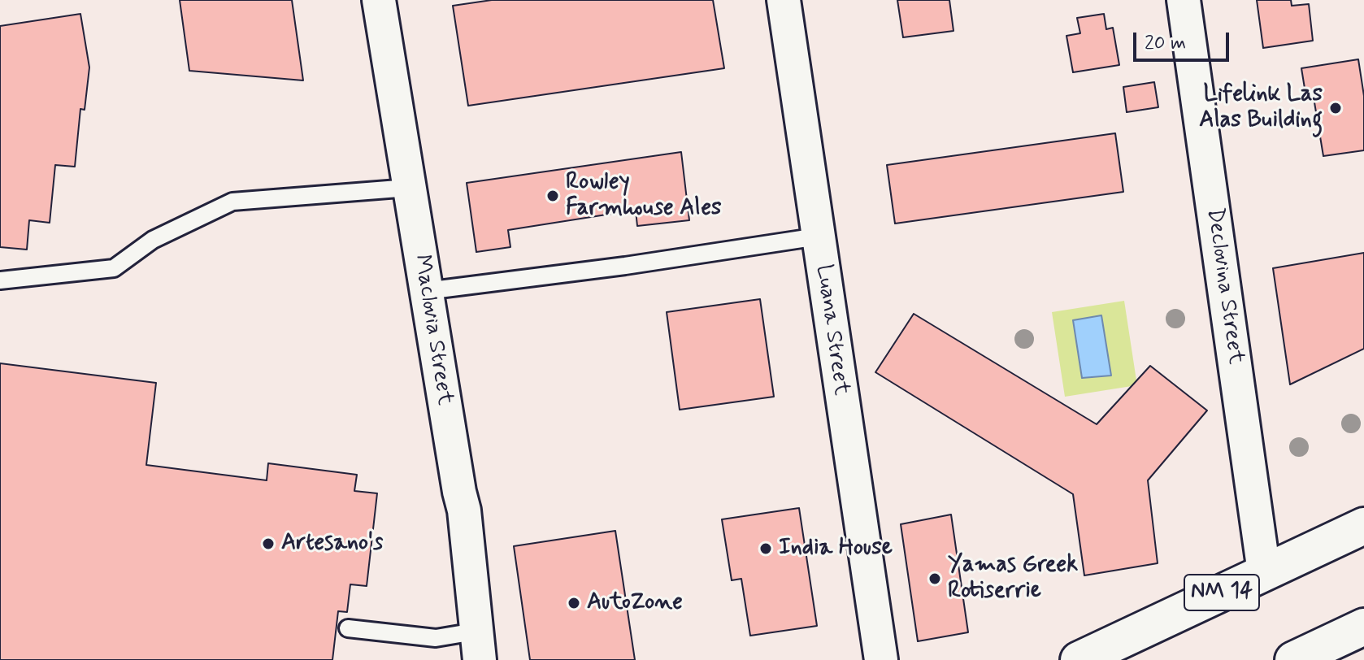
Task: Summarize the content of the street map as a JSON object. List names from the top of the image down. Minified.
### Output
{"streets":{"main road":["NM 14"],"street":["Declovina Street","Maclovia Street","Luana Street"]},"crossings":[["Declovina Street","NM 14"]],"places":["Lifelink Las Alas Building","Rowley Farmhouse Ales","Artesano's","India House","Yamas Greek Rotiserrie","AutoZone"],"scale_bar":"20 m"}
